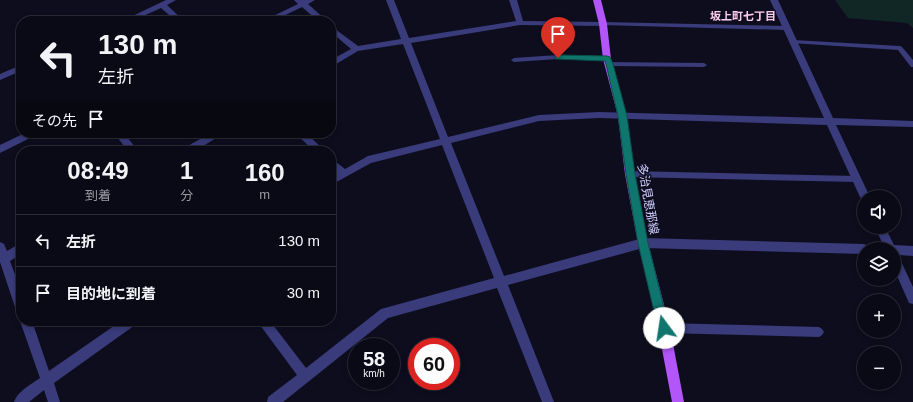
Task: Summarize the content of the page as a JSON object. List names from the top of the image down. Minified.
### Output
{"streets":{"main road":["多治見恵那線"]},"districts":["坂上町七丁目"],"page":{"turn":["130 m","左折"],"then":"その先","eta":["08:49","到着","1","分","160","m"],"map_buttons":["+","−"],"list":[{"name":"左折","value":"130 m"},{"name":"目的地に到着","value":"30 m"}],"speed":"58 km/h","limit":"60"}}
